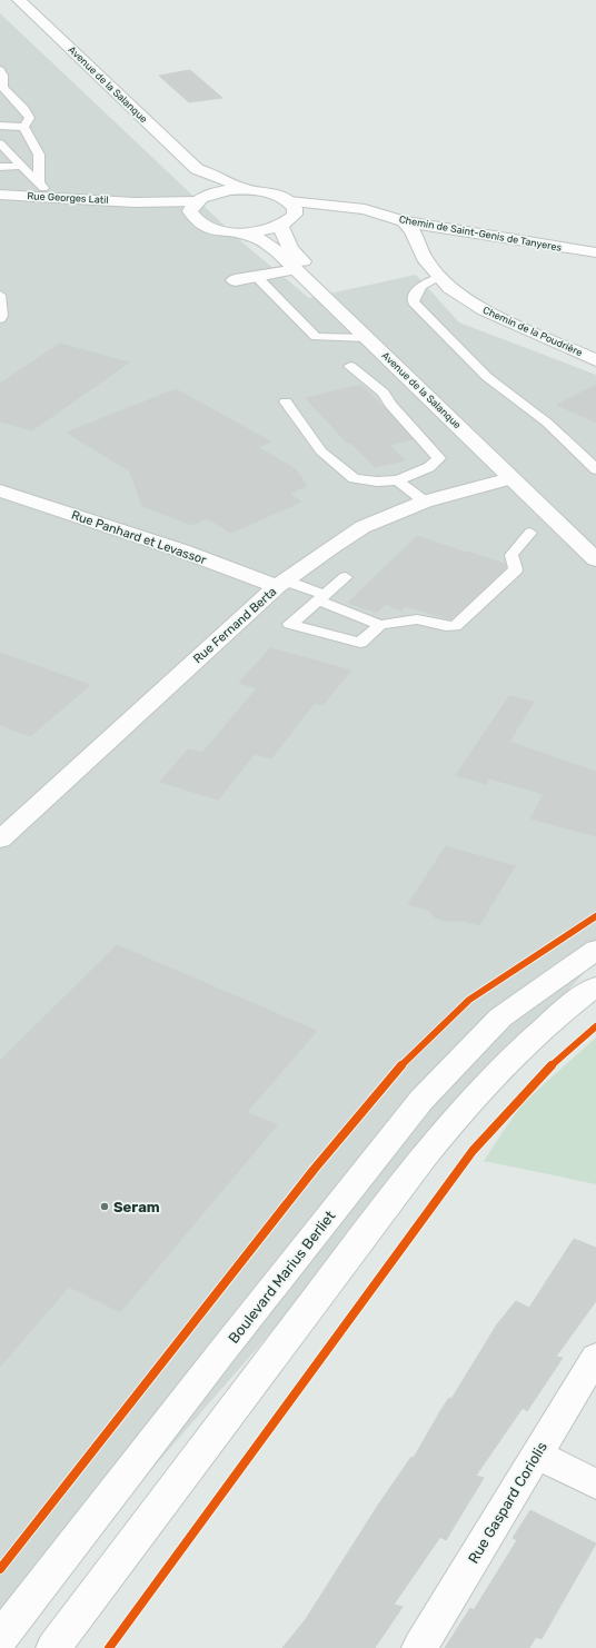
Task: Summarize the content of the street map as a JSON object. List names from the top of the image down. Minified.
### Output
{"streets":{"main road":["Avenue de la Salanque","Rue Georges Latil","Chemin de Saint-Genis de Tanyeres","Chemin de la Poudrière","Rue Panhard et Levassor","Rue Fernand Berta","Boulevard Marius Berliet","Rue Gaspard Coriolis"]},"crossings":[["Avenue de la Salanque","Rue Fernand Berta"],["Chemin de Saint-Genis de Tanyeres","Chemin de la Poudrière"],["Rue Panhard et Levassor","Rue Fernand Berta"]],"places":["Seram"]}
